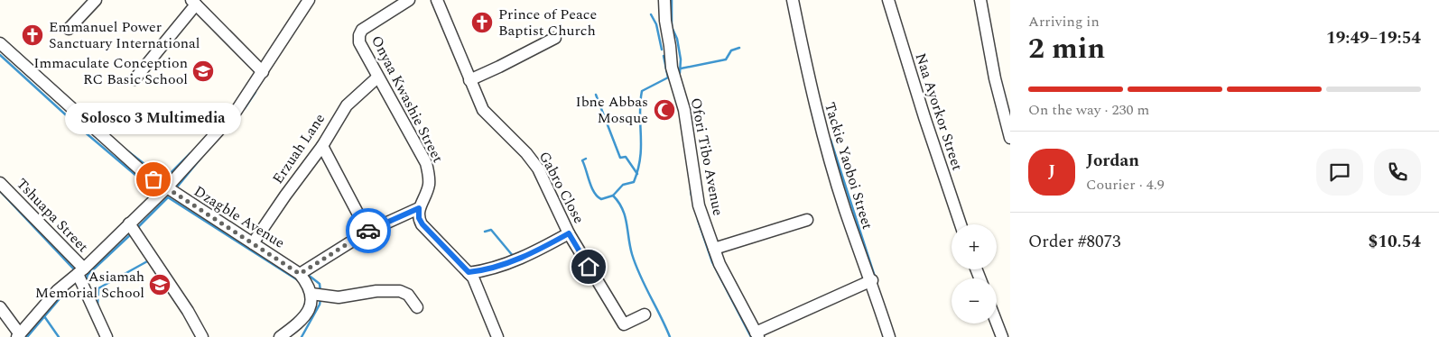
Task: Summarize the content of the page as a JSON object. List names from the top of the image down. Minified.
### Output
{"streets":{"street":["Onyaa Kwashie Street","Naa Ayorkor Street","Erzuah Lane","Ofori Tibo Avenue","Tackie Yaoboi Street","Gabro Close","Tshuapa Street","Dzagble Avenue"]},"crossings":[["Onyaa Kwashie Street","Erzuah Lane"],["Erzuah Lane","Dzagble Avenue"]],"places":{"church":["Prince of Peace Baptist Church","Emmanuel Power Sanctuary International"],"school or university":["Immaculate Conception RC Basic School","Asiamah Memorial School"],"mosque":["Ibne Abbas Mosque"],"other":["Solosco 3 Multimedia"]},"page":{"heading":["2 min","Arriving in","19:49–19:54"],"panel":["Jordan","Courier · 4.9","Order #8073","$10.54"],"bar":"On the way · 230 m","bubble":"Solosco 3 Multimedia","round":"J","map_buttons":["+","−"]}}
